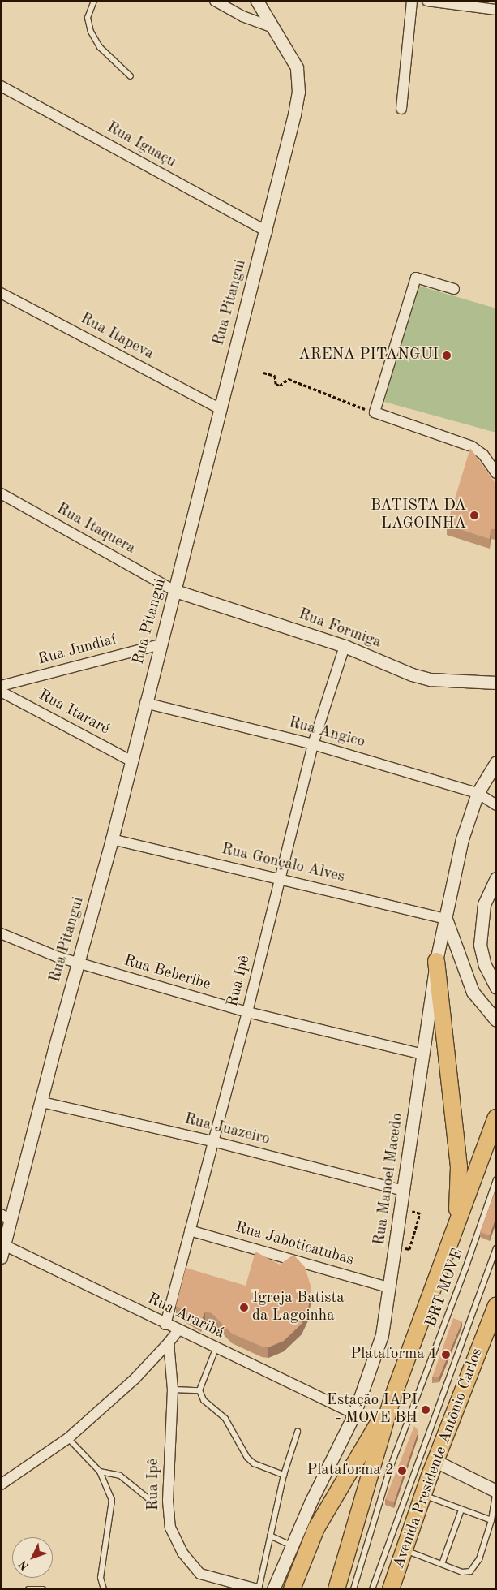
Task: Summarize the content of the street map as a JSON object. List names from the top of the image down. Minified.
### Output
{"streets":{"highway":["Avenida Presidente Antônio Carlos"],"street":["Rua Iguaçu","Rua Pitangui","Rua Itapeva","Rua Itaquera","Rua Formiga","Rua Jundiaí","Rua Itararé","Rua Angico","Rua Gonçalo Alves","Rua Beberibe","Rua Ipê","Rua Juazeiro","Rua Manoel Macedo","Rua Jaboticatubas","Rua Araribá"],"lane":["BRT MOVE"]},"crossings":[["Rua Iguaçu","Rua Pitangui"],["Rua Pitangui","Rua Itapeva"],["Rua Pitangui","Rua Itaquera"],["Rua Pitangui","Rua Formiga"],["Rua Pitangui","Rua Jundiaí"],["Rua Pitangui","Rua Itararé"],["Rua Pitangui","Rua Angico"],["Rua Pitangui","Rua Gonçalo Alves"],["Rua Pitangui","Rua Beberibe"],["Rua Pitangui","Rua Juazeiro"],["Rua Pitangui","Rua Araribá"],["Rua Itaquera","Rua Formiga"],["Rua Formiga","Rua Ipê"],["Rua Angico","Rua Ipê"],["Rua Angico","Rua Manoel Macedo"],["Rua Gonçalo Alves","Rua Ipê"],["Rua Gonçalo Alves","Rua Manoel Macedo"],["Rua Beberibe","Rua Ipê"],["Rua Beberibe","Rua Manoel Macedo"],["Rua Ipê","Rua Juazeiro"],["Rua Ipê","Rua Jaboticatubas"],["Rua Ipê","Rua Araribá"],["Rua Juazeiro","Rua Manoel Macedo"],["Rua Manoel Macedo","Rua Jaboticatubas"],["Rua Manoel Macedo","Rua Araribá"]],"places":["ARENA PITANGUI","BATISTA DA LAGOINHA","Igreja Batista da Lagoinha","Plataforma 1","Estação IAPI - MOVE BH","Plataforma 2"],"north":"bottom left"}
